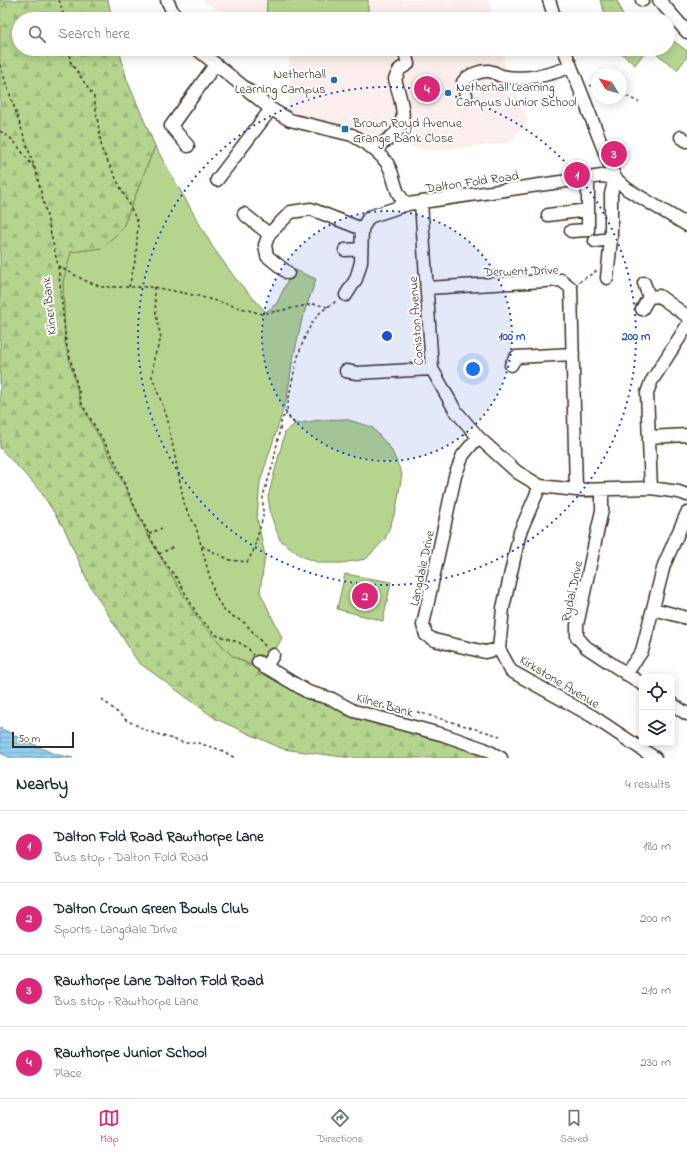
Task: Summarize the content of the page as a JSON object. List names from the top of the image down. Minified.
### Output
{"streets":{"street":["Dalton Fold Road","Derwent Drive","Kilner Bank","Coniston Avenue","Langdale Drive","Rydal Drive","Kirkstone Avenue"]},"crossings":[["Dalton Fold Road","Coniston Avenue"],["Derwent Drive","Coniston Avenue"],["Coniston Avenue","Langdale Drive"],["Coniston Avenue","Rydal Drive"],["Langdale Drive","Kirkstone Avenue"]],"places":{"other":["Netherhall Learning Campus","Netherhall Learning Campus Junior School"],"transit":["Brown Royd Avenue Grange Bank Close"]},"scale_bar":"50 m","north":"top left","page":{"search":"Search here","pins":["4","3","1","2"],"scale":"50 m","heading":["Nearby","4 results"],"list":[{"mark":"1","name":"Dalton Fold Road Rawthorpe Lane","note":"Bus stop · Dalton Fold Road","value":"180 m"},{"mark":"2","name":"Dalton Crown Green Bowls Club","note":"Sports · Langdale Drive","value":"200 m"},{"mark":"3","name":"Rawthorpe Lane Dalton Fold Road","note":"Bus stop · Rawthorpe Lane","value":"210 m"},{"mark":"4","name":"Rawthorpe Junior School","note":"Place","value":"230 m"}],"nav":["Map","Directions","Saved"]},"rings":["100 m","200 m"]}
